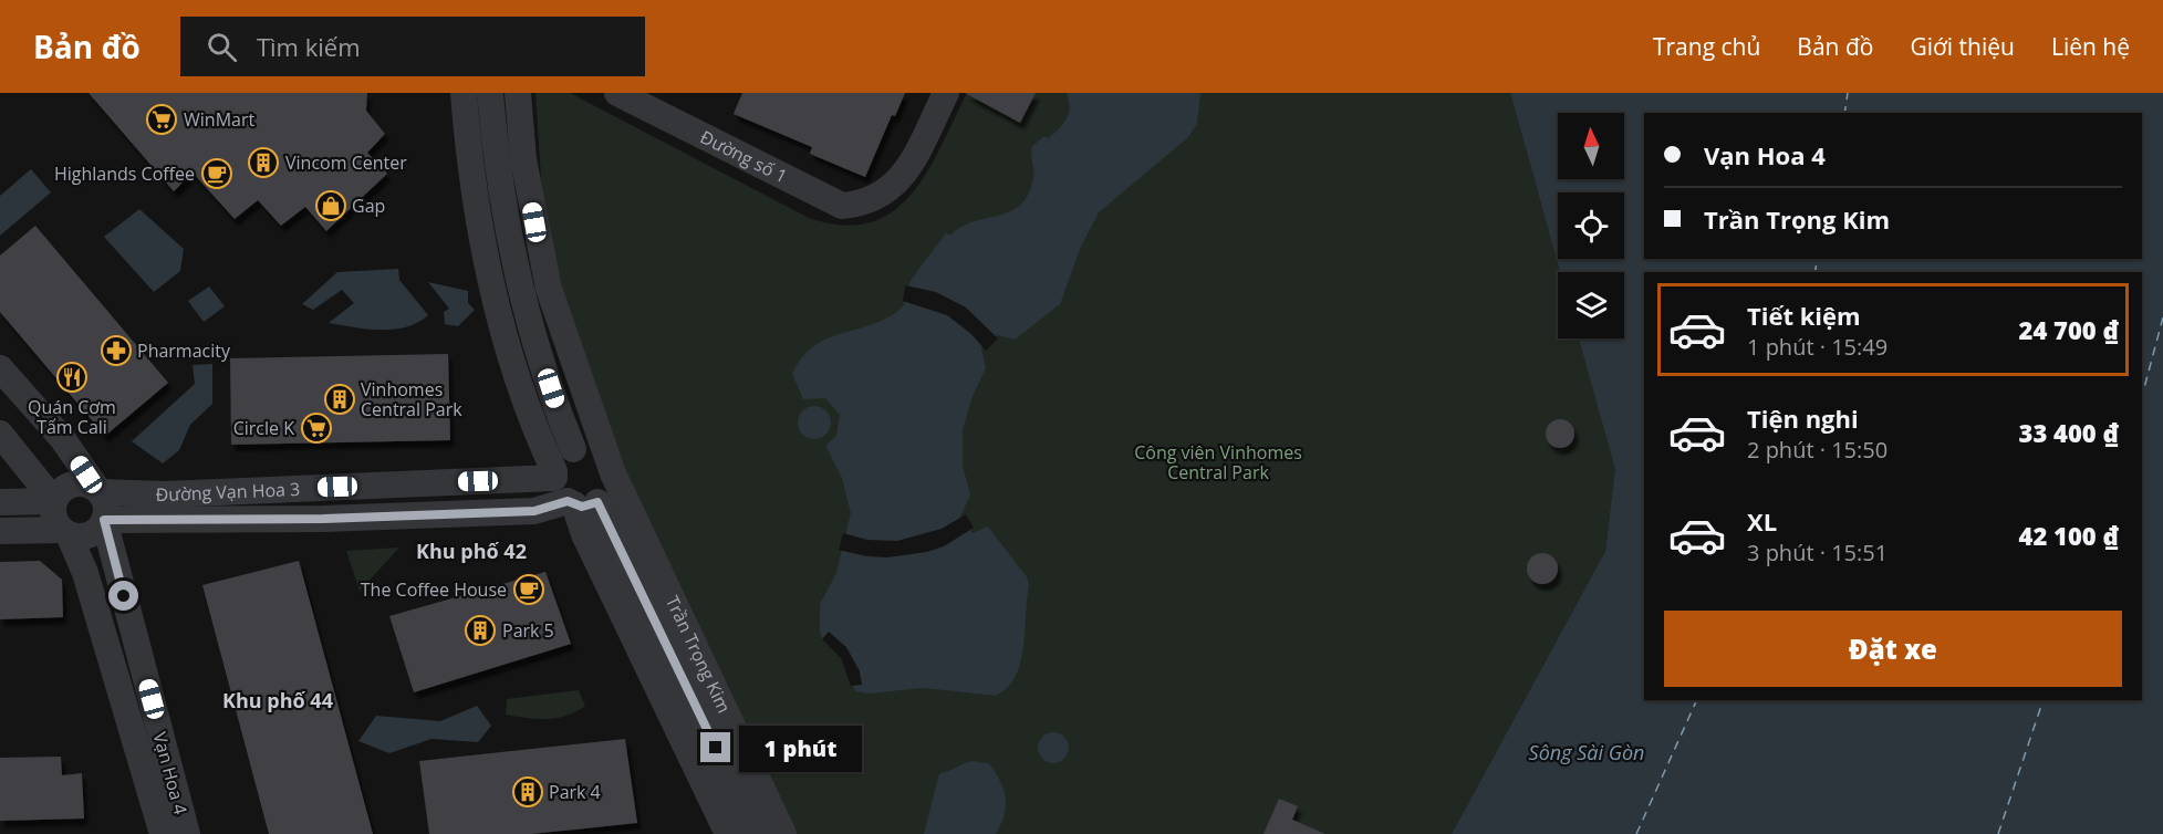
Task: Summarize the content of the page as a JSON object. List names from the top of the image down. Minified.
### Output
{"streets":{"street":["Đường số 1","Đường Vạn Hoa 3","Trần Trọng Kim","Vạn Hoa 4"]},"crossings":[["Đường Vạn Hoa 3","Trần Trọng Kim"],["Đường Vạn Hoa 3","Vạn Hoa 4"]],"districts":["Khu phố 42","Khu phố 44"],"water":["Sông Sài Gòn"],"parks":["Công viên Vinhomes Central Park"],"places":{"supermarket":["WinMart","Circle K"],"building":["Vincom Center","Vinhomes Central Park","Park 5","Park 4"],"cafe":["Highlands Coffee","The Coffee House"],"shop":["Gap"],"pharmacy":["Pharmacity"],"restaurant":["Quán Cơm Tấm Cali"]},"north":"top","page":{"header":"Bản đồ","search":"Tìm kiếm","nav":["Trang chủ","Bản đồ","Giới thiệu","Liên hệ"],"banner":["Vạn Hoa 4","Trần Trọng Kim"],"list":[{"name":"Tiết kiệm","note":"1 phút · 15:49","value":"24 700 ₫"},{"name":"Tiện nghi","note":"2 phút · 15:50","value":"33 400 ₫"},{"name":"XL","note":"3 phút · 15:51","value":"42 100 ₫"}],"buttons":"Đặt xe","bubble":"1 phút"}}
